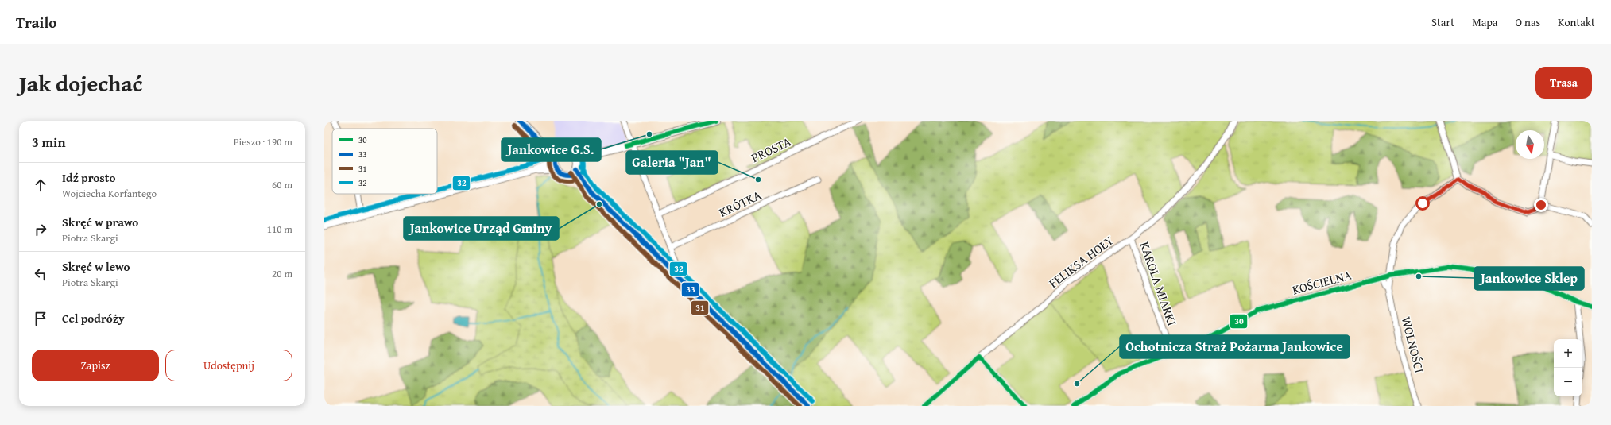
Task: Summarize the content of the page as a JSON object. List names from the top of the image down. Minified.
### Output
{"streets":{"street":["PROSTA","KRÓTKA","FELIKSA HOŁY","KOŚCIELNA","KAROLA MIARKI","WOLNOŚCI"]},"crossings":[["FELIKSA HOŁY","KAROLA MIARKI"],["KOŚCIELNA","KAROLA MIARKI"],["KOŚCIELNA","WOLNOŚCI"]],"places":["Jankowice G.S.","Galeria \"Jan\"","Jankowice Urząd Gminy","Jankowice Sklep","Ochotnicza Straż Pożarna Jankowice"],"lines":["transit line 30","transit line 33","transit line 31","transit line 32"],"legend":["30","33","31","32"],"north":"bottom","page":{"header":"Trailo","nav":["Start","Mapa","O nas","Kontakt"],"title":"Jak dojechać","buttons":["Trasa",["Zapisz","Udostępnij"]],"heading":["3 min","Pieszo · 190 m"],"list":[["Idź prosto","Wojciecha Korfantego","60 m"],["Skręć w prawo","Piotra Skargi","110 m"],["Skręć w lewo","Piotra Skargi","20 m"],"Cel podróży"],"map_buttons":["+","−"]}}
